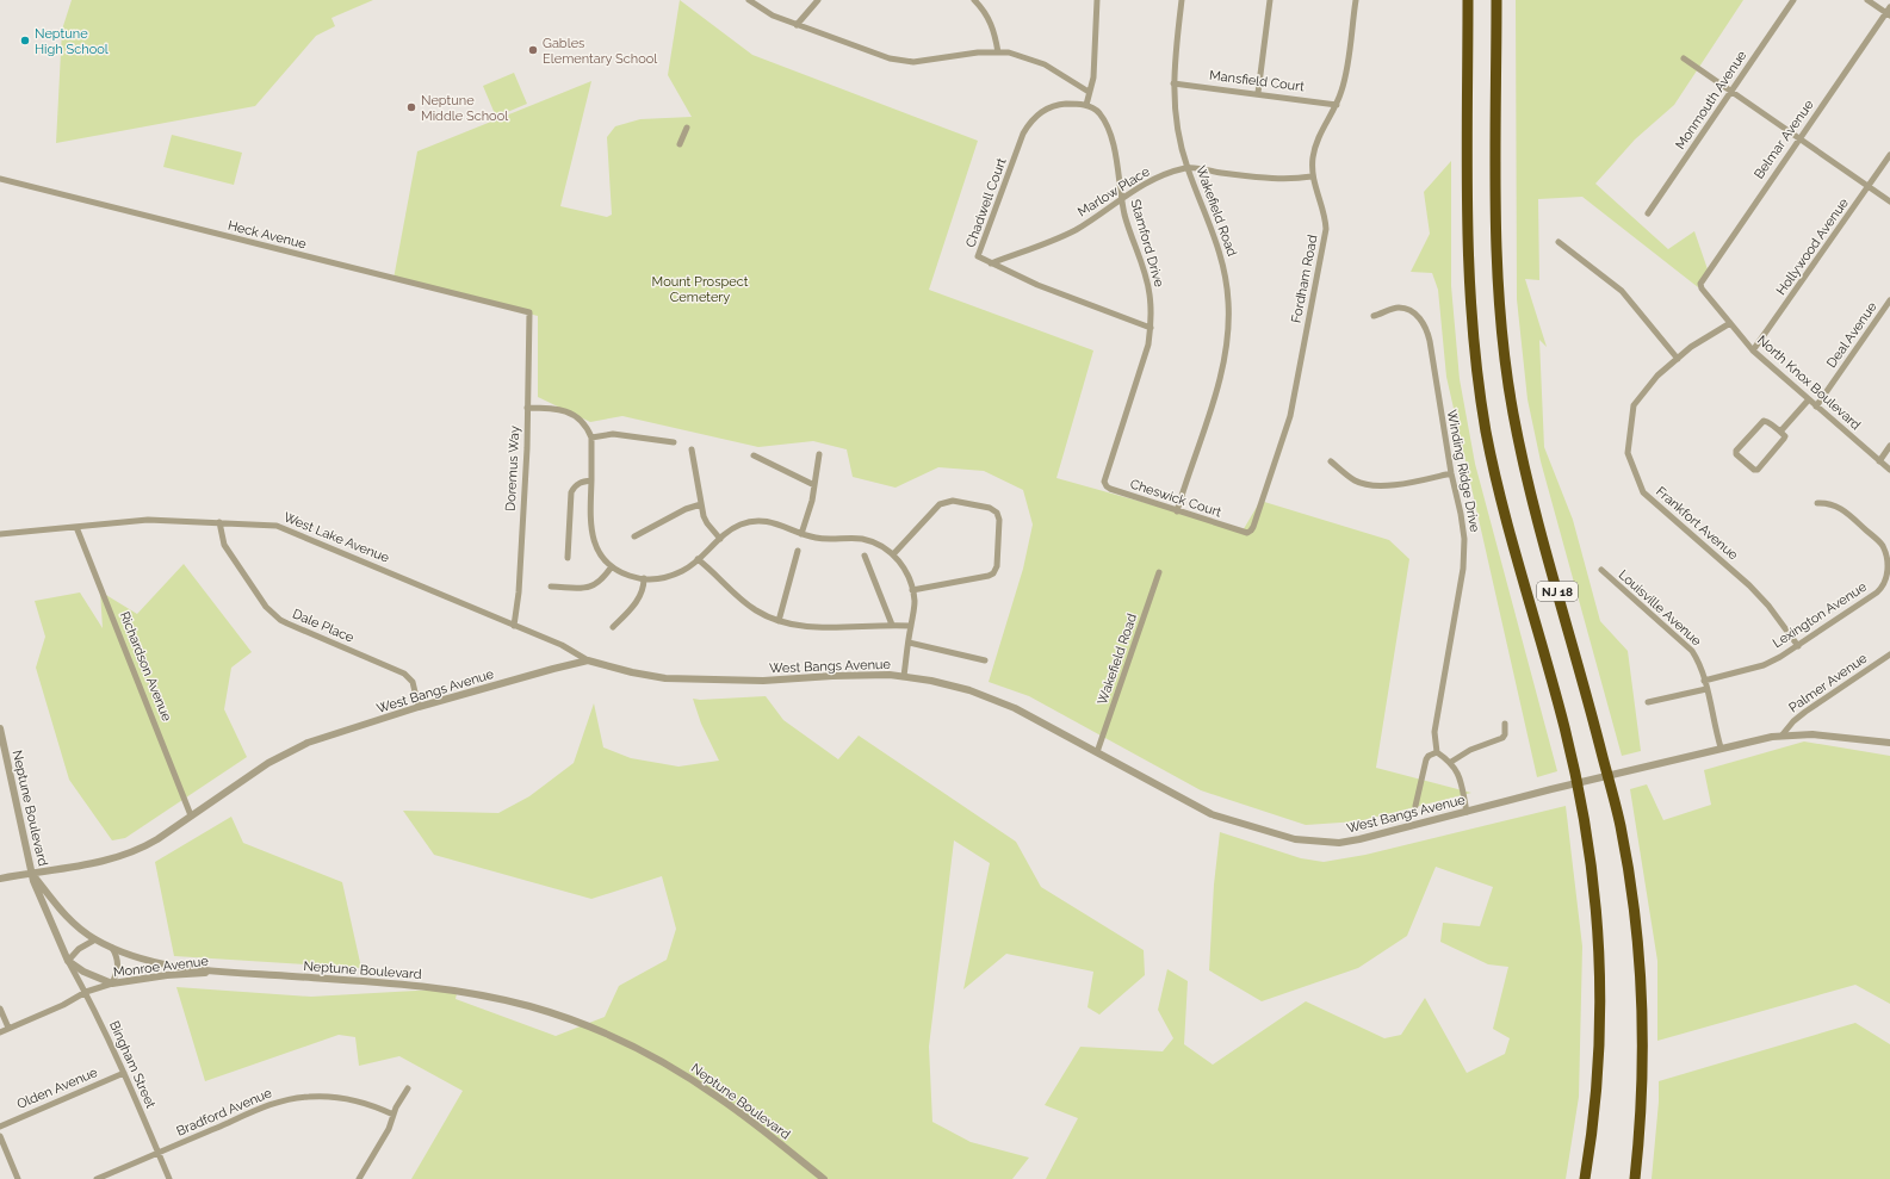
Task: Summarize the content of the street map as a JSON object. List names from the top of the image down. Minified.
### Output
{"streets":{"highway":["NJ 18"],"street":["Mansfield Court","Monmouth Avenue","Belmar Avenue","Marlow Place","Chadwell Court","Wakefield Road","Heck Avenue","Stamford Drive","Hollywood Avenue","Fordham Road","Deal Avenue","North Knox Boulevard","Doremus Way","Winding Ridge Drive","Cheswick Court","Frankfort Avenue","West Lake Avenue","Louisville Avenue","Lexington Avenue","Dale Place","Richardson Avenue","West Bangs Avenue","Palmer Avenue","Neptune Boulevard","Monroe Avenue","Bingham Street","Olden Avenue","Bradford Avenue"]},"crossings":[["Mansfield Court","Wakefield Road"],["Mansfield Court","Fordham Road"],["Belmar Avenue","North Knox Boulevard"],["Marlow Place","Chadwell Court"],["Marlow Place","Wakefield Road"],["Marlow Place","Stamford Drive"],["Marlow Place","Fordham Road"],["Chadwell Court","Stamford Drive"],["Wakefield Road","Cheswick Court"],["Wakefield Road","West Bangs Avenue"],["Heck Avenue","Doremus Way"],["Stamford Drive","Cheswick Court"],["Hollywood Avenue","North Knox Boulevard"],["Fordham Road","Cheswick Court"],["Deal Avenue","North Knox Boulevard"],["North Knox Boulevard","Frankfort Avenue"],["Doremus Way","West Lake Avenue"],["Frankfort Avenue","Lexington Avenue"],["West Lake Avenue","Dale Place"],["West Lake Avenue","Richardson Avenue"],["West Lake Avenue","West Bangs Avenue"],["Louisville Avenue","Lexington Avenue"],["Louisville Avenue","West Bangs Avenue"],["Dale Place","West Bangs Avenue"],["Richardson Avenue","West Bangs Avenue"],["West Bangs Avenue","Palmer Avenue"],["West Bangs Avenue","Neptune Boulevard"],["West Bangs Avenue","Bingham Street"],["Neptune Boulevard","Monroe Avenue"],["Neptune Boulevard","Bingham Street"],["Monroe Avenue","Bingham Street"],["Bingham Street","Olden Avenue"],["Bingham Street","Bradford Avenue"]],"parks":["Mount Prospect Cemetery"],"places":["Neptune High School","Gables Elementary School","Neptune Middle School"]}
